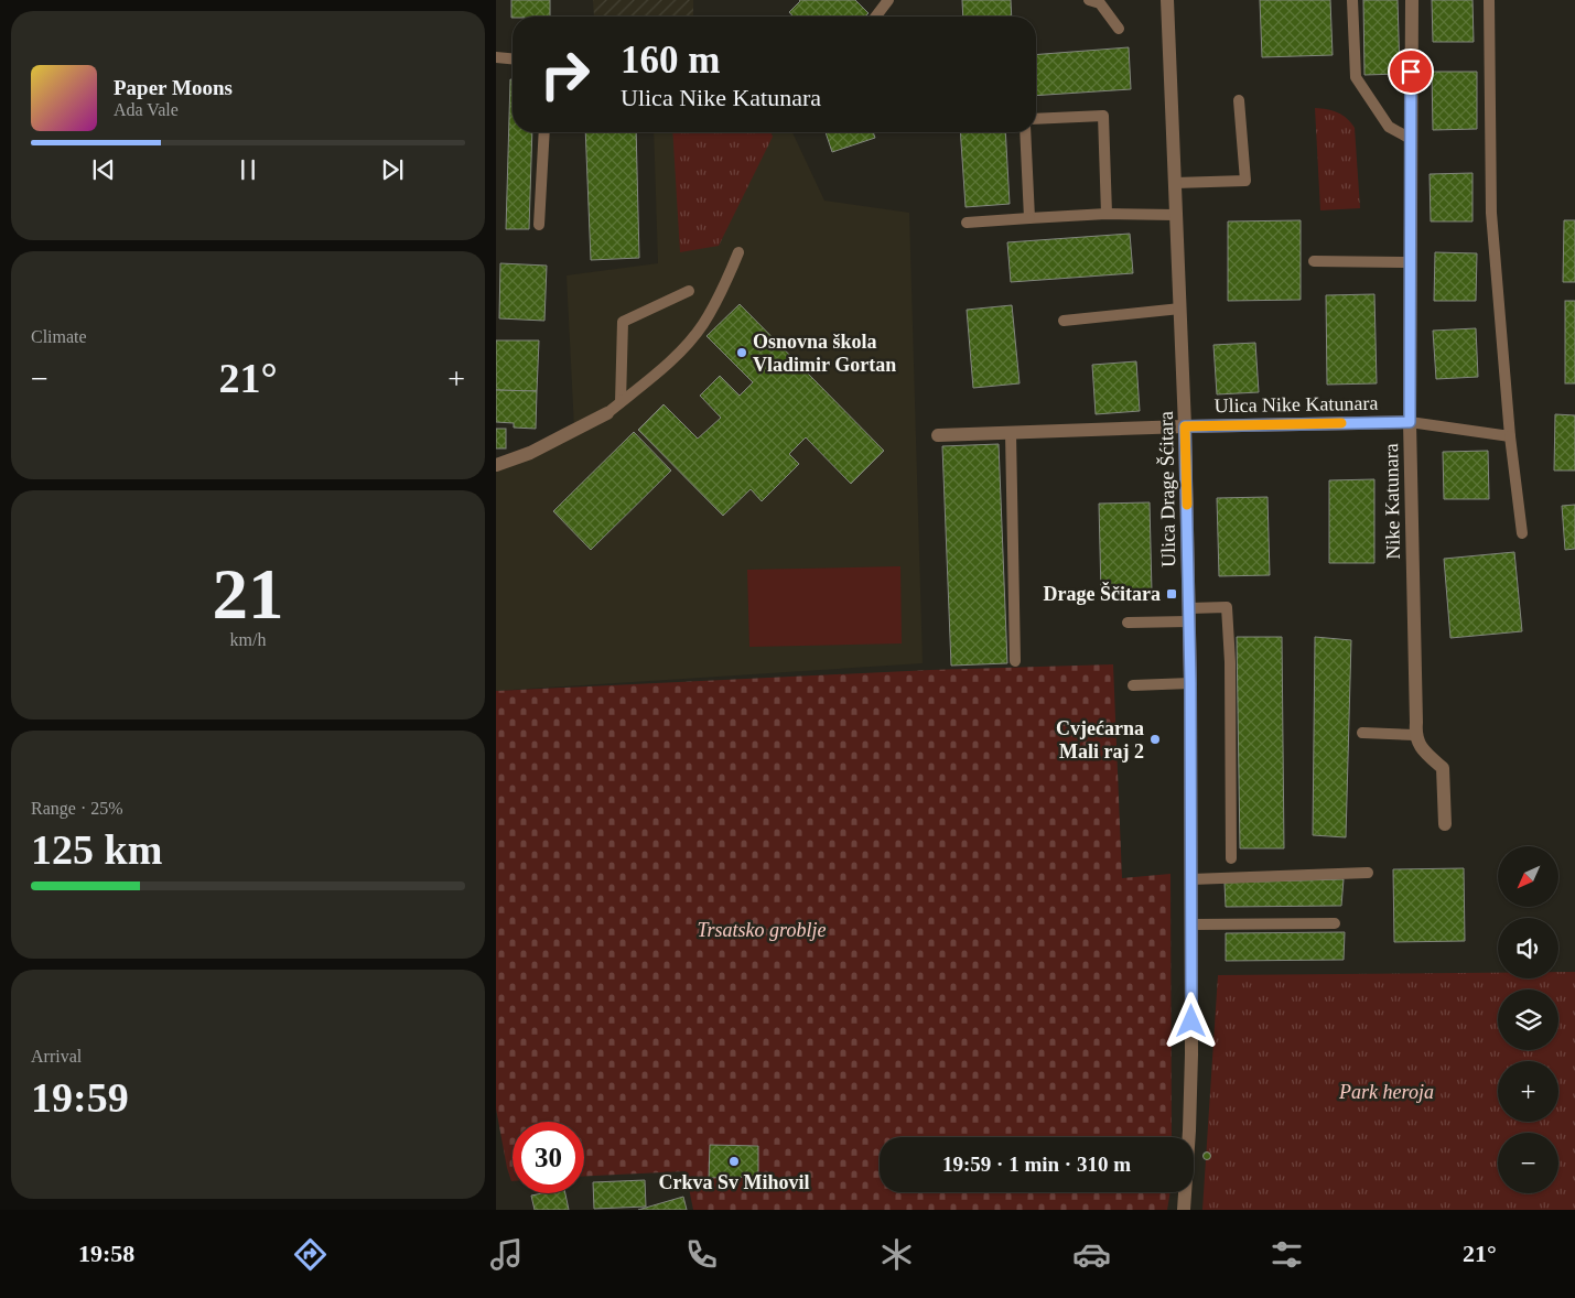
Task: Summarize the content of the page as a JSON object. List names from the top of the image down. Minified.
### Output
{"streets":{"street":["Ulica Nike Katunara","Ulica Drage Šćitara","Nike Katunara"]},"crossings":[["Ulica Nike Katunara","Ulica Drage Šćitara"],["Ulica Nike Katunara","Nike Katunara"]],"parks":["Trsatsko groblje","Park heroja"],"places":{"other":["Osnovna škola Vladimir Gortan","Cvjećarna Mali raj 2","Crkva Sv Mihovil"],"transit":["Drage Ščitara"]},"north":"bottom left","page":{"turn":["160 m","Ulica Nike Katunara"],"song":["Paper Moons","Ada Vale"],"tile":["Climate",["21","km/h"],["Range · 25%","125 km"],["Arrival","19:59"]],"heat":["−","21°","+"],"map_buttons":["+","−"],"limit":"30","trip":"19:59 · 1 min · 310 m","tabs":["19:58","21°"]}}
